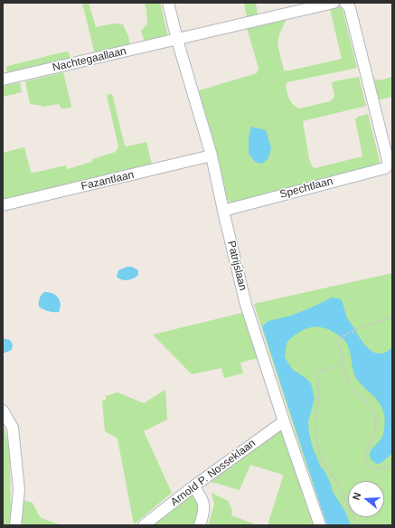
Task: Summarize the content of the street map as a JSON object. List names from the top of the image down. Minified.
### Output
{"streets":{"street":["Nachtegaallaan","Fazantlaan","Spechtlaan","Patrijslaan","Arnold P. Nosseklaan"]},"crossings":[["Nachtegaallaan","Patrijslaan"],["Fazantlaan","Patrijslaan"],["Spechtlaan","Patrijslaan"],["Patrijslaan","Arnold P. Nosseklaan"]],"north":"left"}
